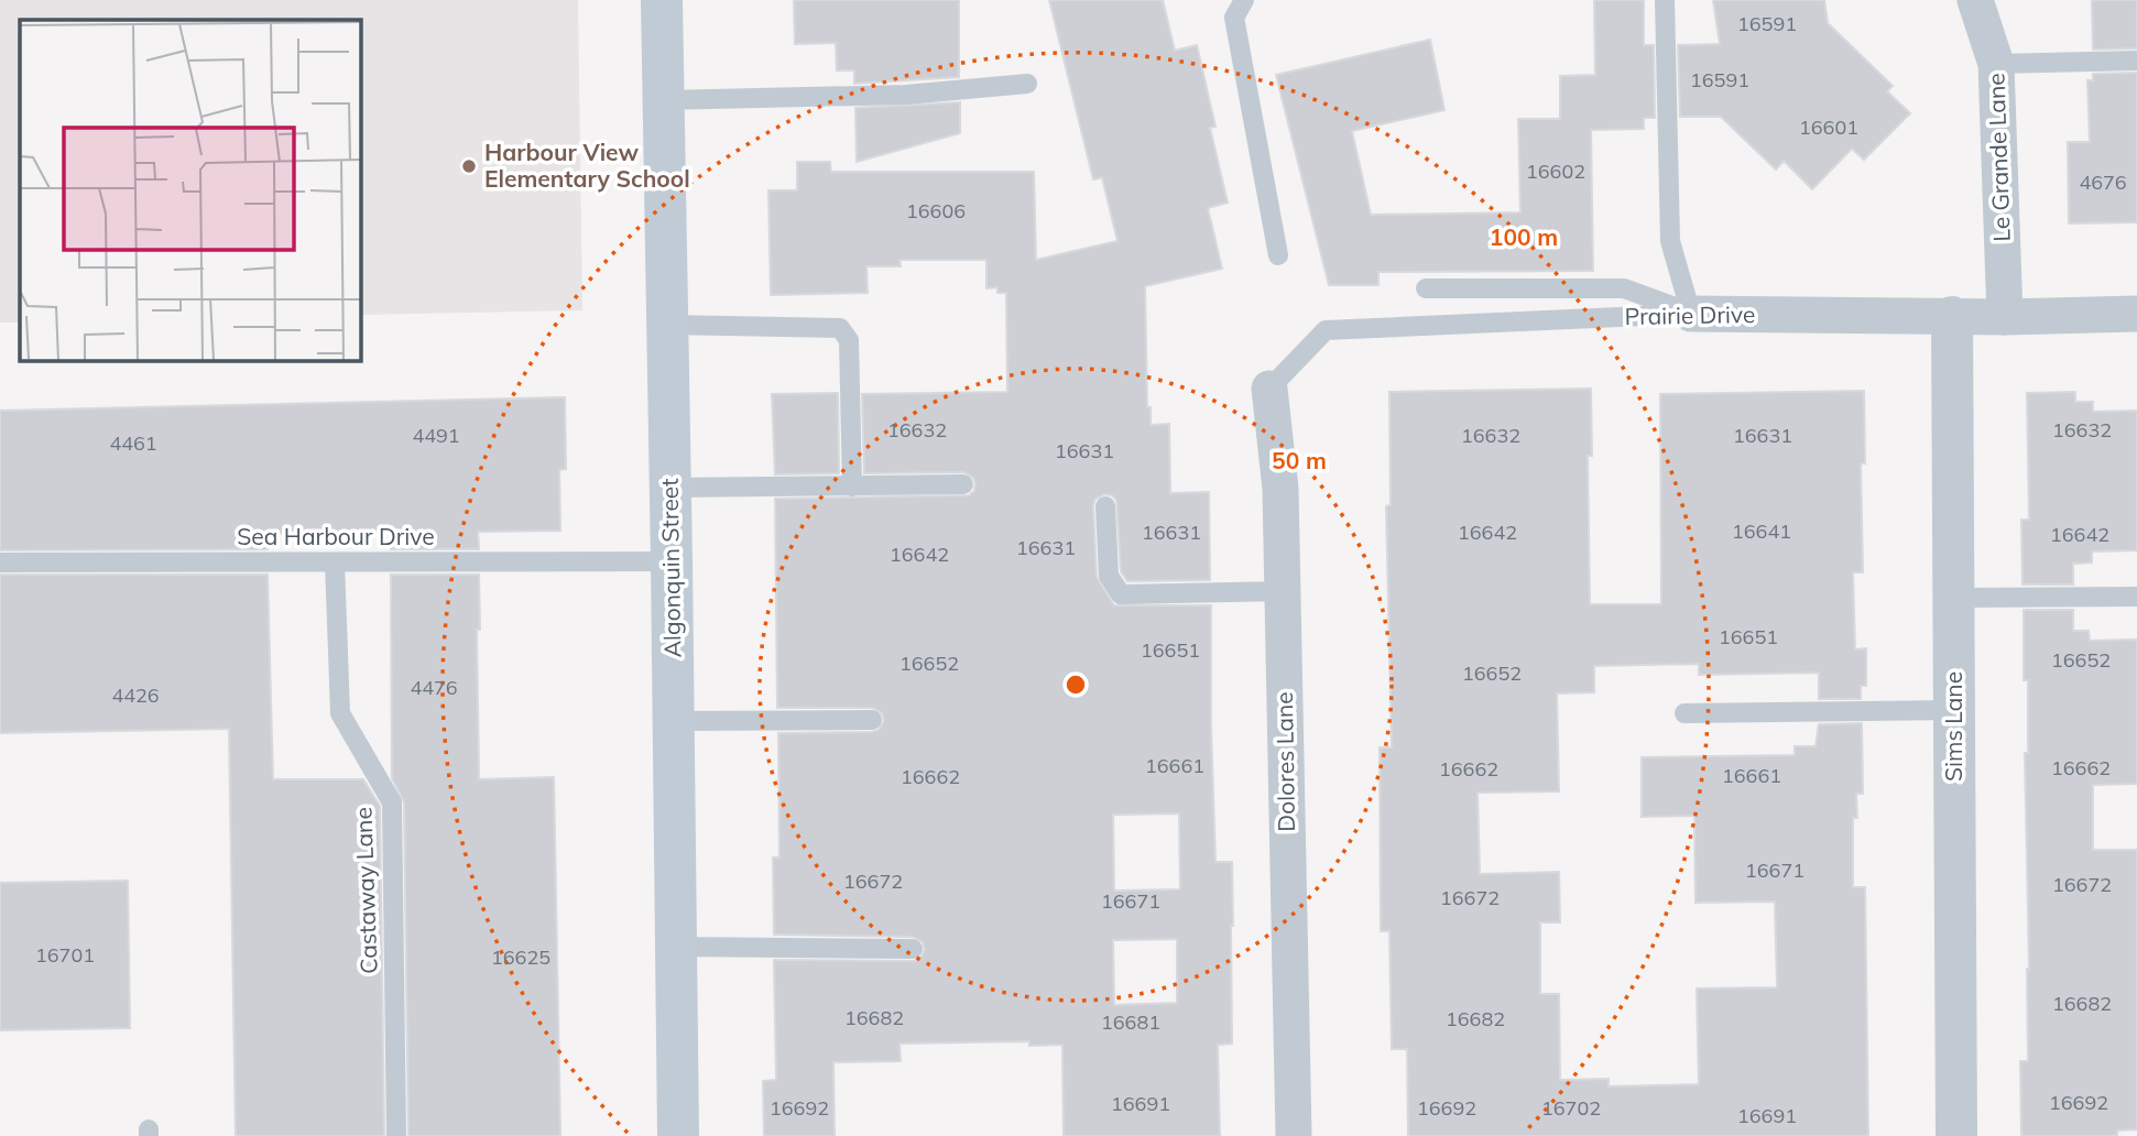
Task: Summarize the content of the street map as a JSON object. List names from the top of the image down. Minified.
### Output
{"streets":{"main road":["Algonquin Street"],"street":["Le Grande Lane","Prairie Drive","Sims Lane","Dolores Lane"],"lane":["Sea Harbour Drive","Castaway Lane"]},"crossings":[["Le Grande Lane","Prairie Drive"],["Prairie Drive","Sims Lane"],["Prairie Drive","Dolores Lane"],["Sea Harbour Drive","Algonquin Street"],["Sea Harbour Drive","Castaway Lane"]],"places":["Harbour View Elementary School"],"house_numbers":["16591","16591","16601","16602","4676","16606","16632","16632","4491","16632","16631","4461","16631","16641","16631","16642","16642","16631","16642","16651","16651","16652","16652","16652","4476","4426","16661","16662","16662","16661","16662","16671","16672","16672","16672","16671","16701","16625","16682","16682","16682","16681","16692","16691","16692","16692","16702","16691"],"rings":["100 m","50 m"]}
